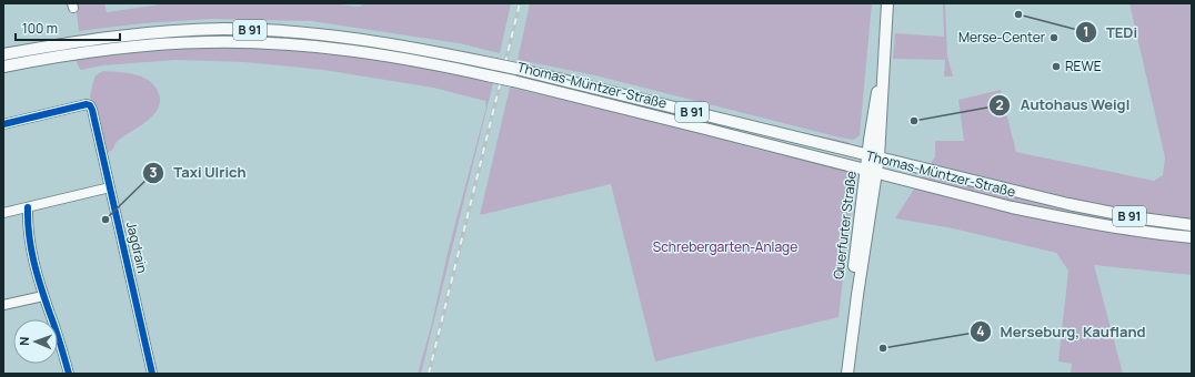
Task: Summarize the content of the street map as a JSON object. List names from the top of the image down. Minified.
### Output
{"streets":{"main road":["B 91","Thomas-Müntzer-Straße","Querfurter Straße"],"street":["Jagdrain"]},"crossings":[["Thomas-Müntzer-Straße","Querfurter Straße"]],"parks":["Schrebergarten-Anlage"],"places":["TEDi","Merse-Center","REWE","Autohaus Weigl","Taxi Ulrich","Merseburg, Kaufland"],"scale_bar":"100 m","north":"left"}
